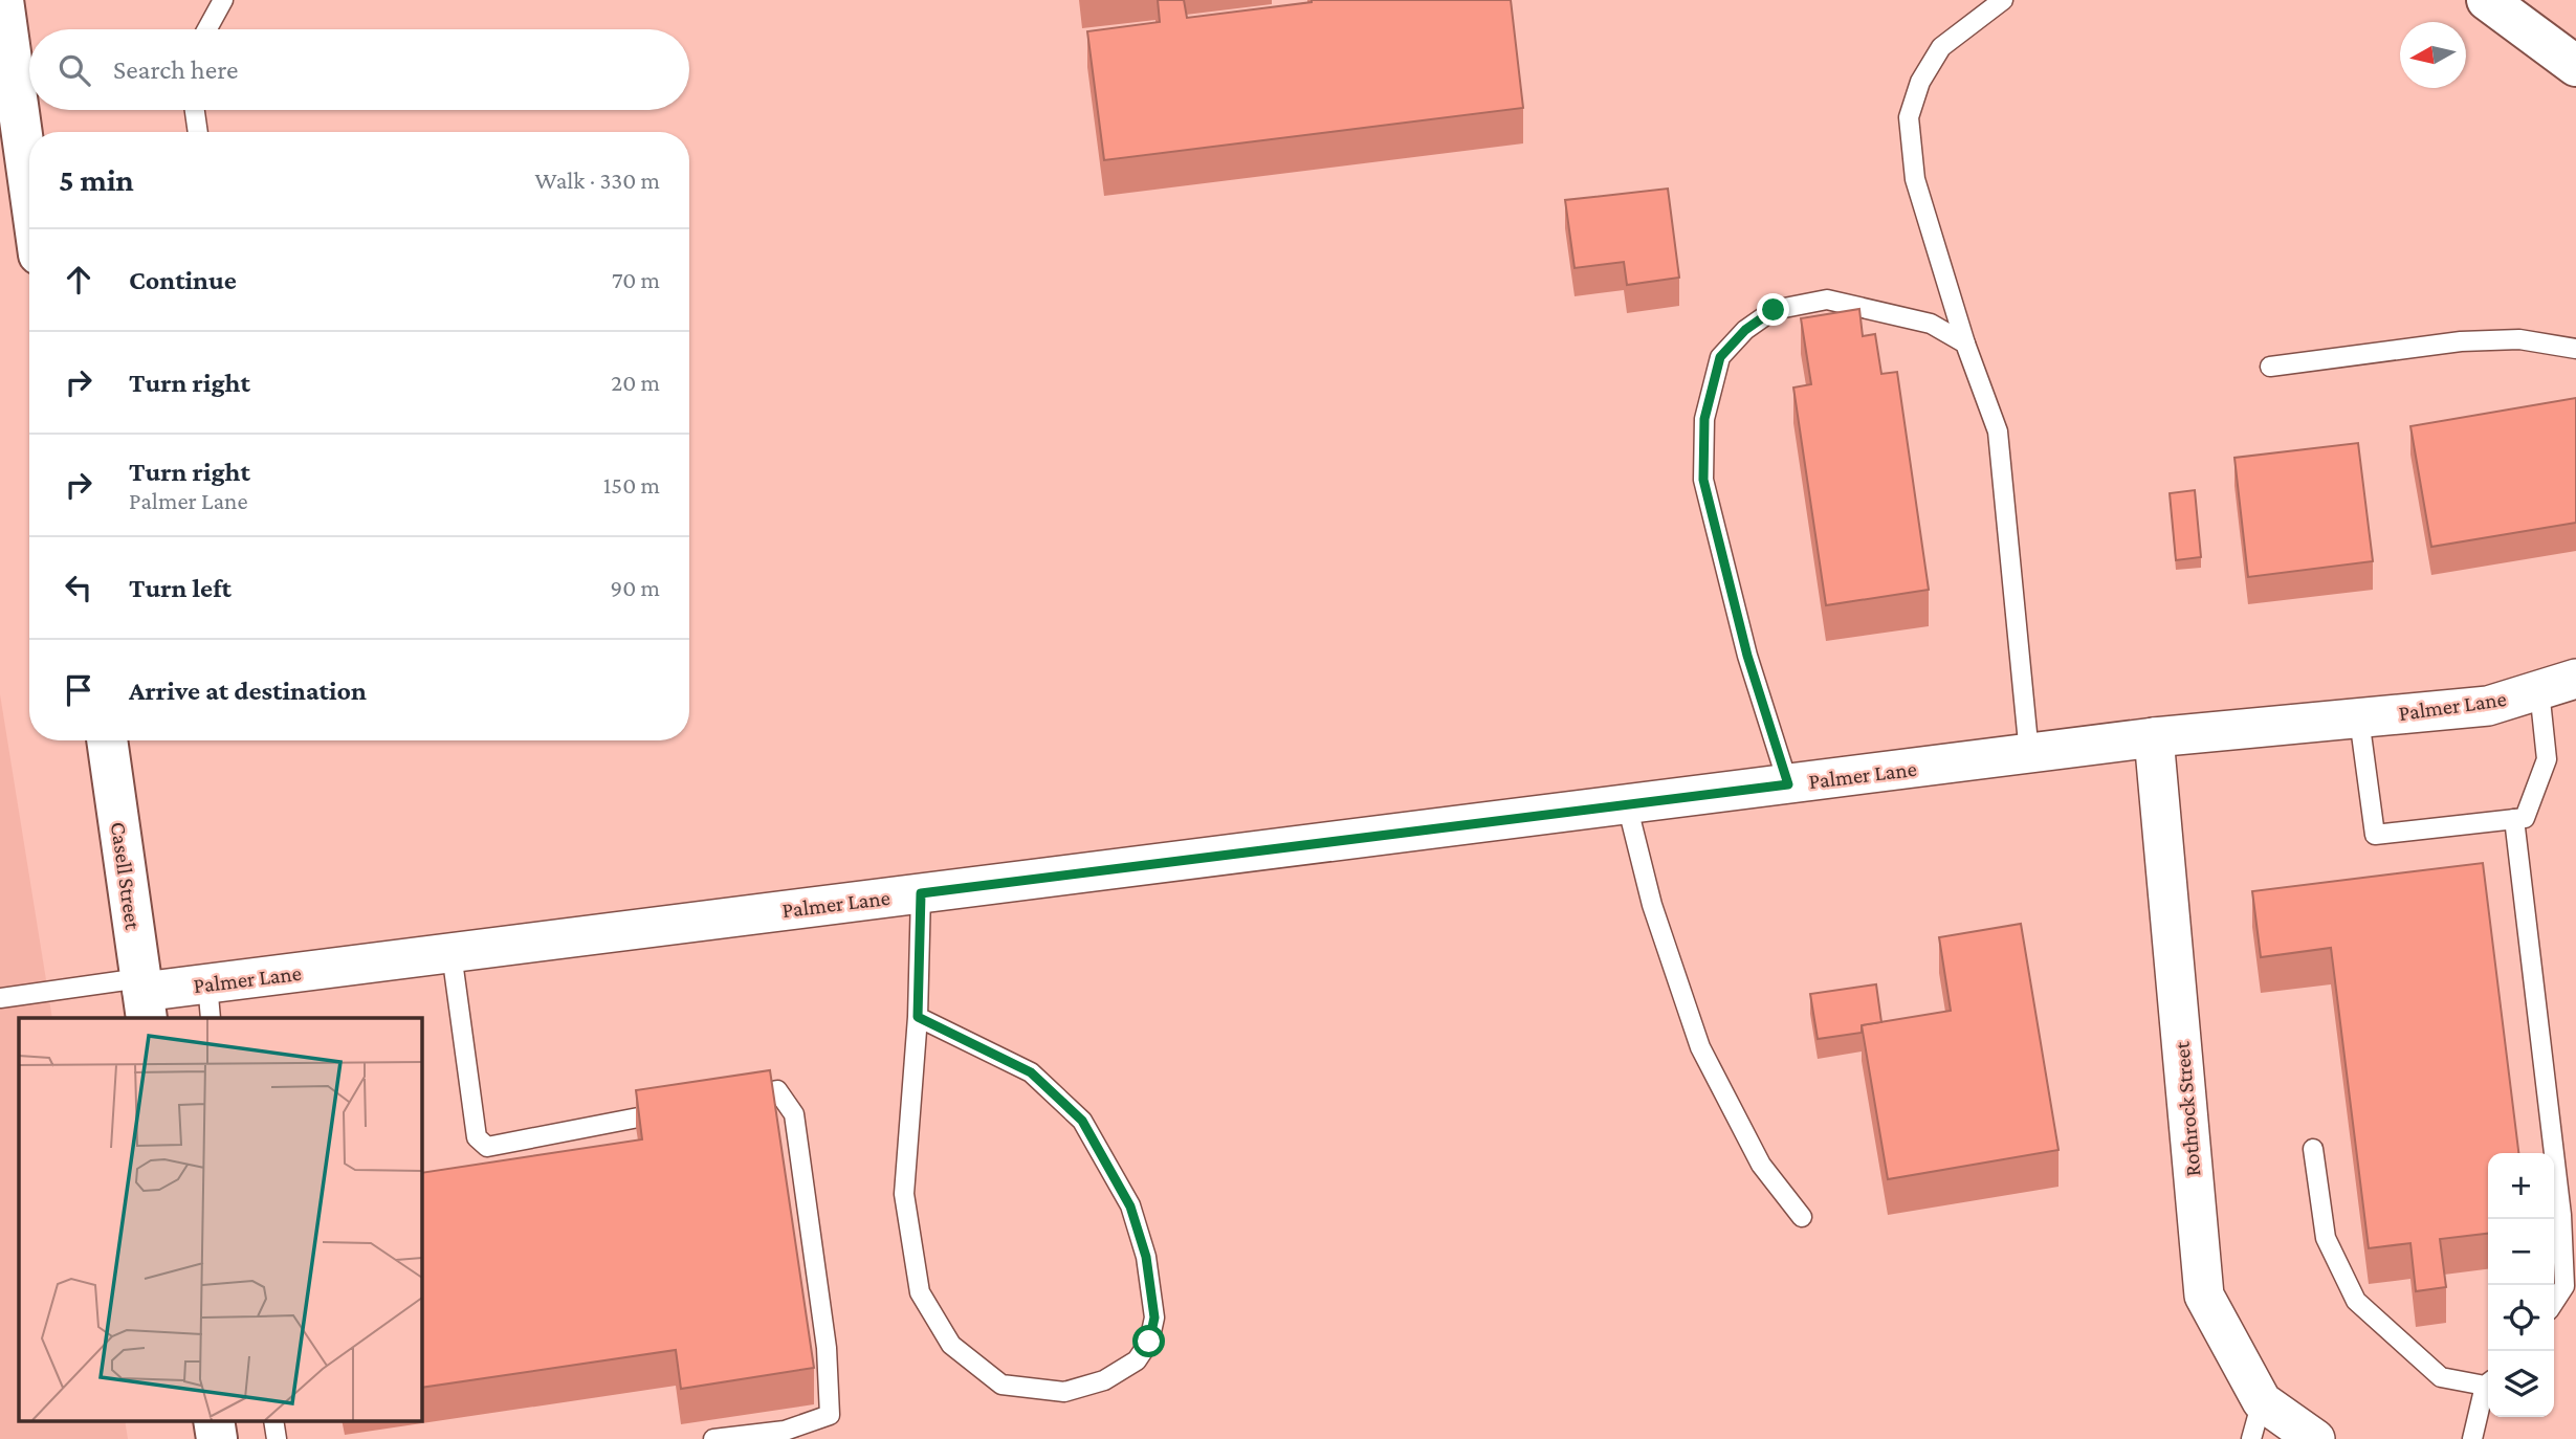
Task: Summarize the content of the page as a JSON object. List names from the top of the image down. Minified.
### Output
{"streets":{"street":["Palmer Lane","Casell Street","Rothrock Street"]},"crossings":[["Palmer Lane","Casell Street"],["Palmer Lane","Rothrock Street"]],"north":"left","page":{"search":"Search here","heading":["5 min","Walk · 330 m"],"list":[["Continue","70 m"],["Turn right","20 m"],["Turn right","Palmer Lane","150 m"],["Turn left","90 m"],"Arrive at destination"],"map_buttons":["+","−"]}}
